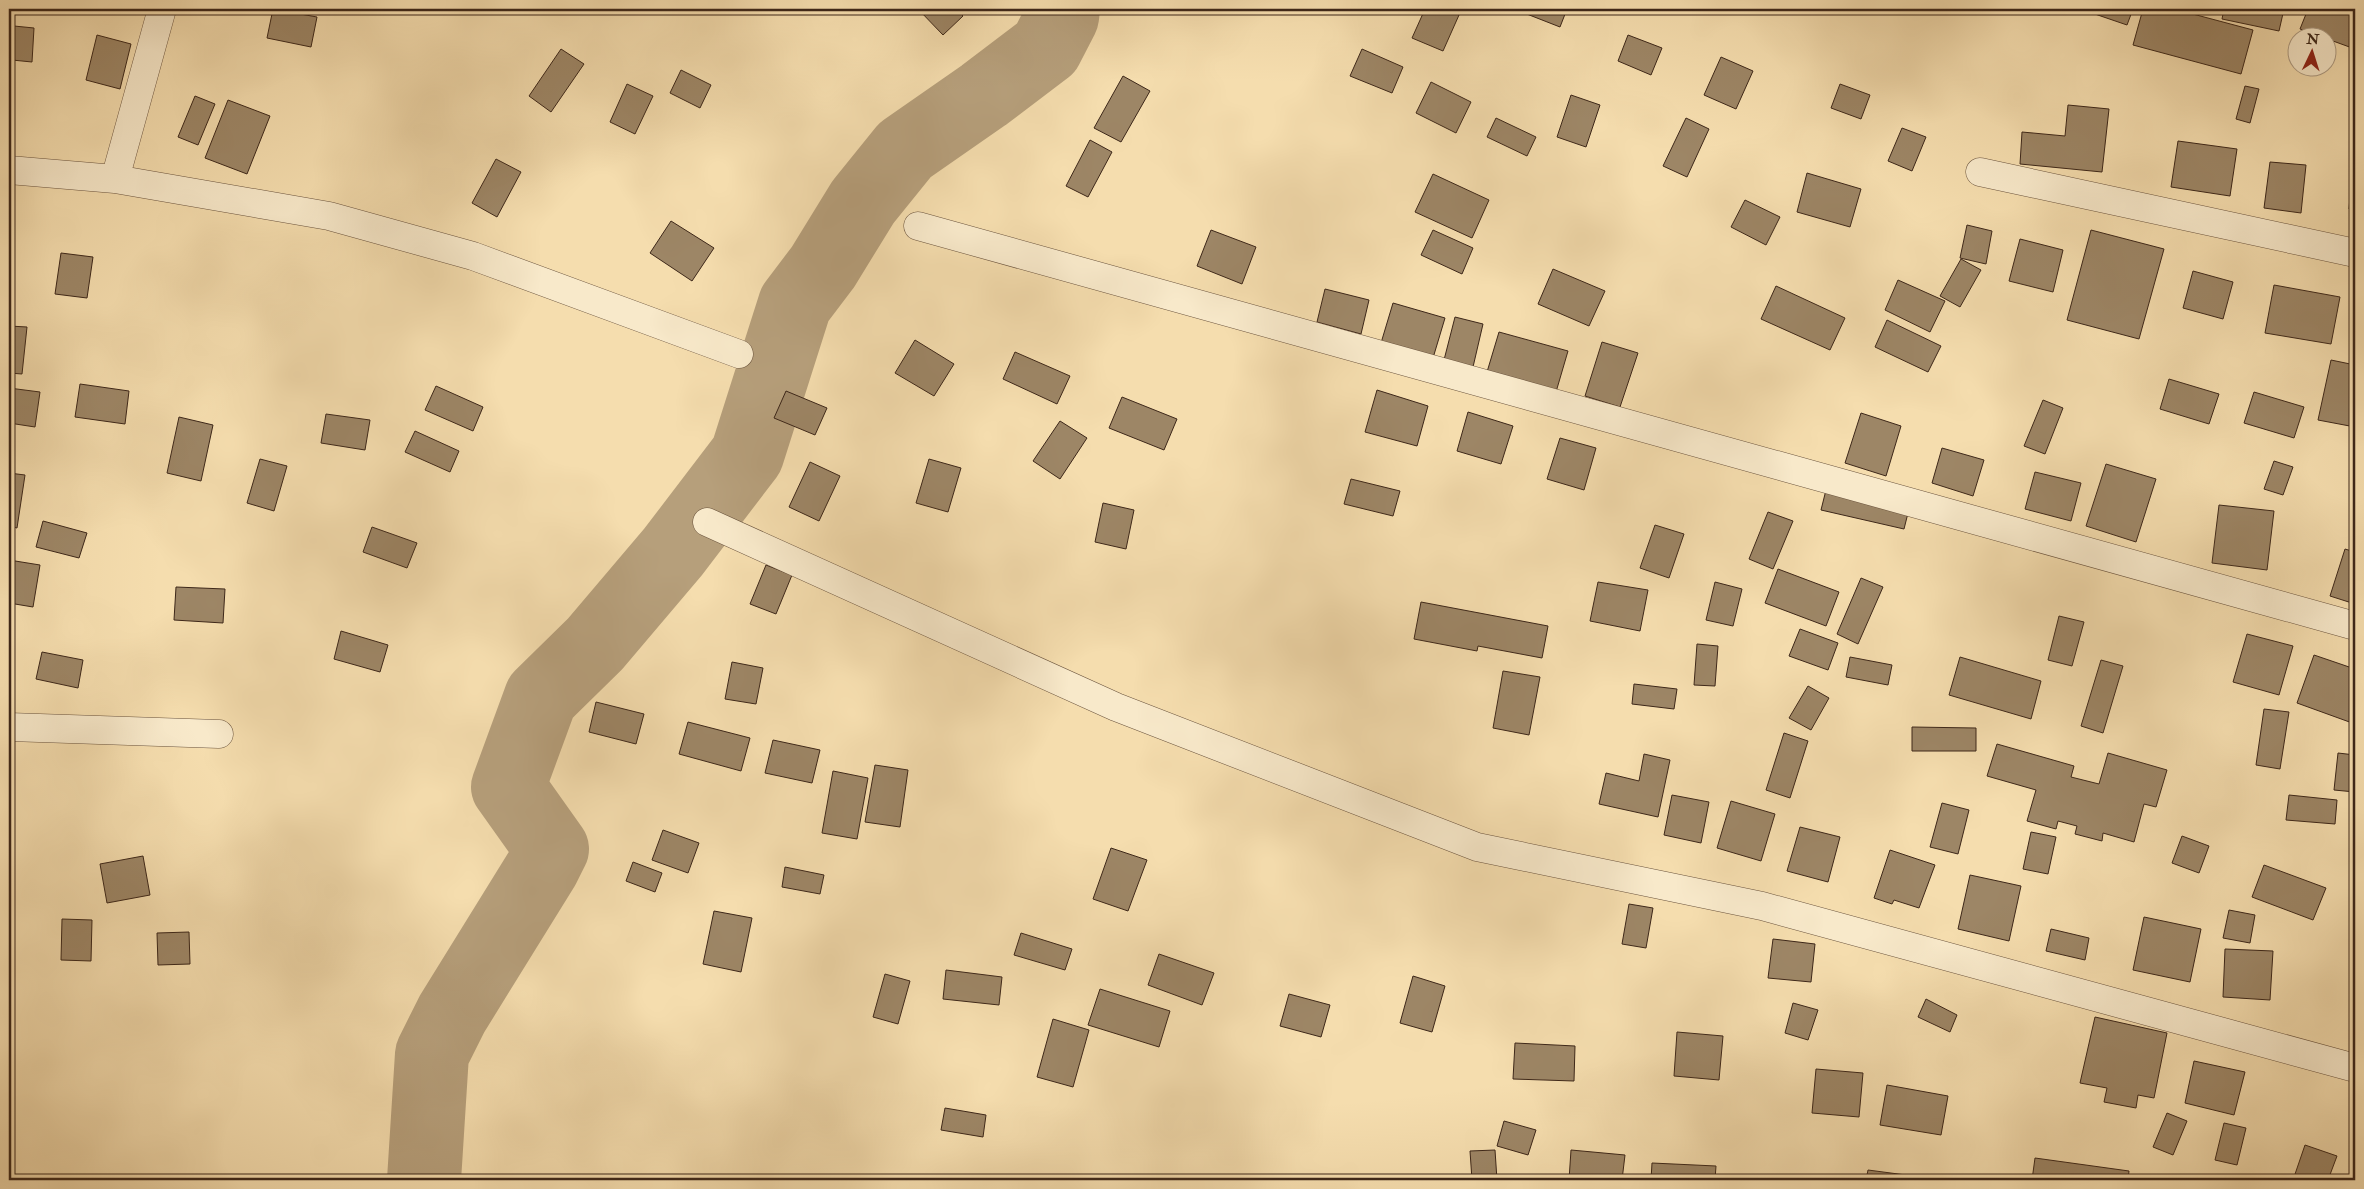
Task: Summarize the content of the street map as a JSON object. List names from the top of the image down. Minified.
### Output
{"north":"top"}
